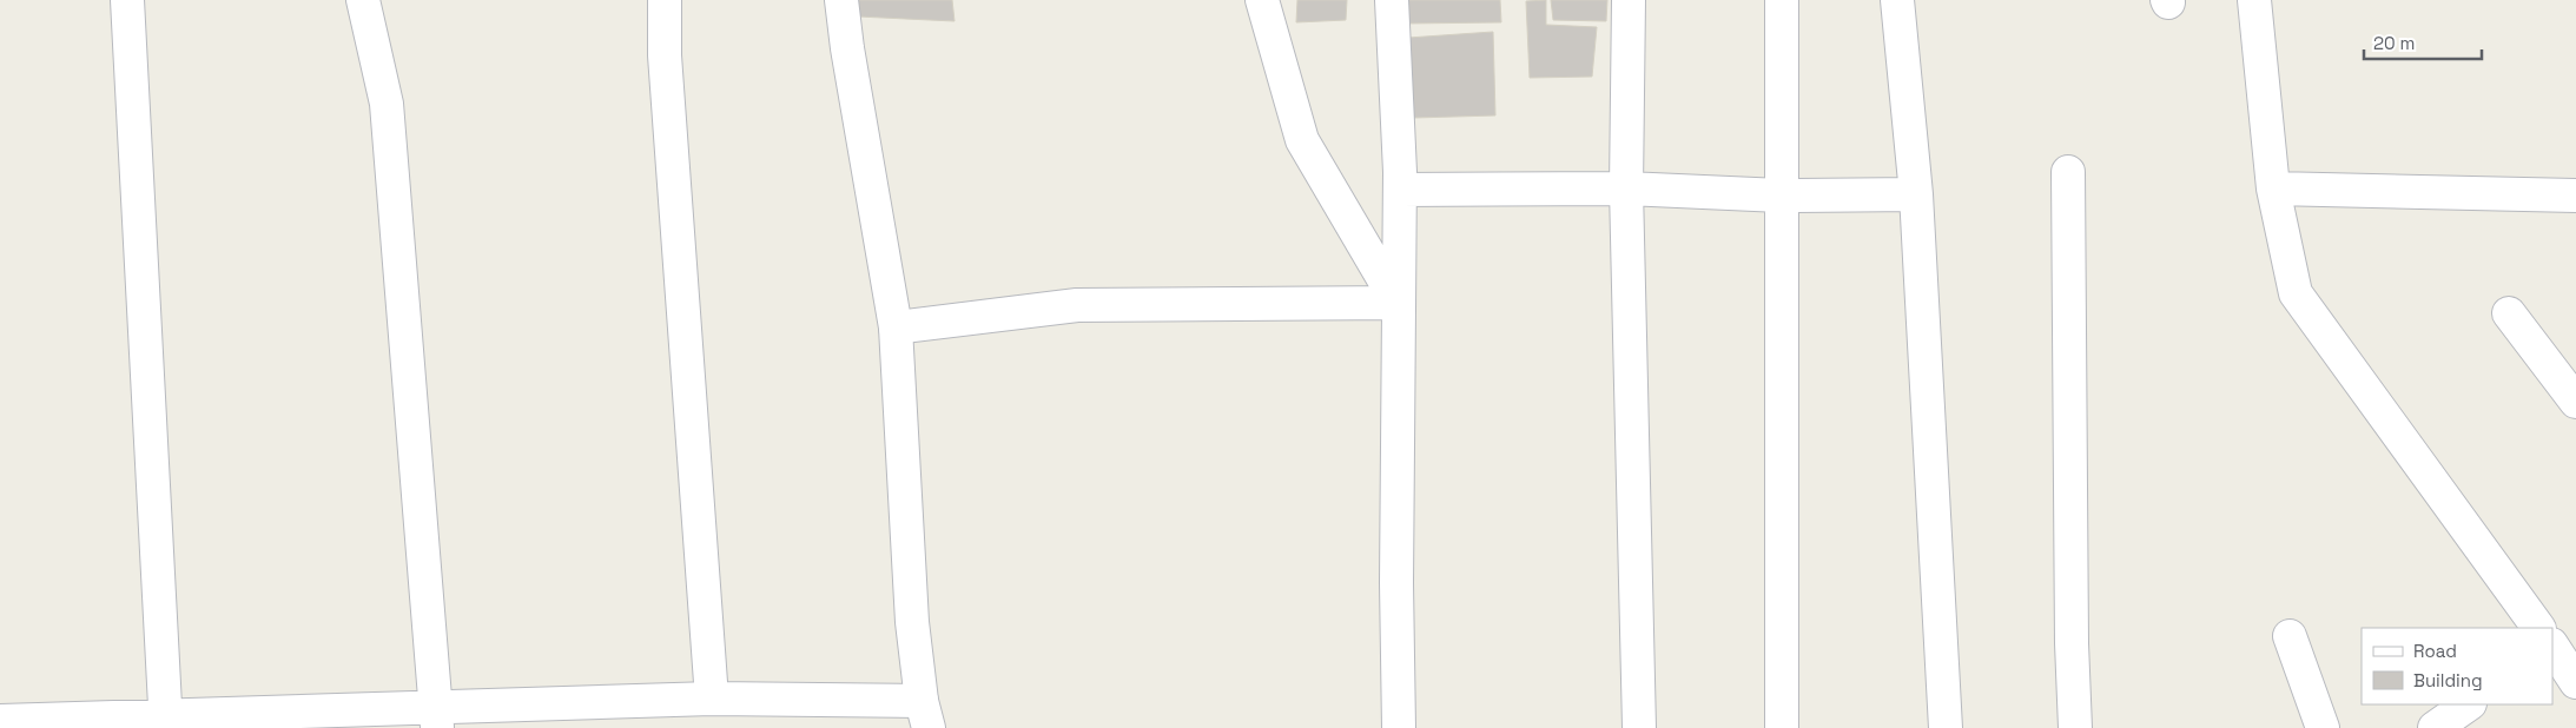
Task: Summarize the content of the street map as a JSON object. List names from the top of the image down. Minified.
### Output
{"legend":["Road","Building"],"scale_bar":"20 m"}
